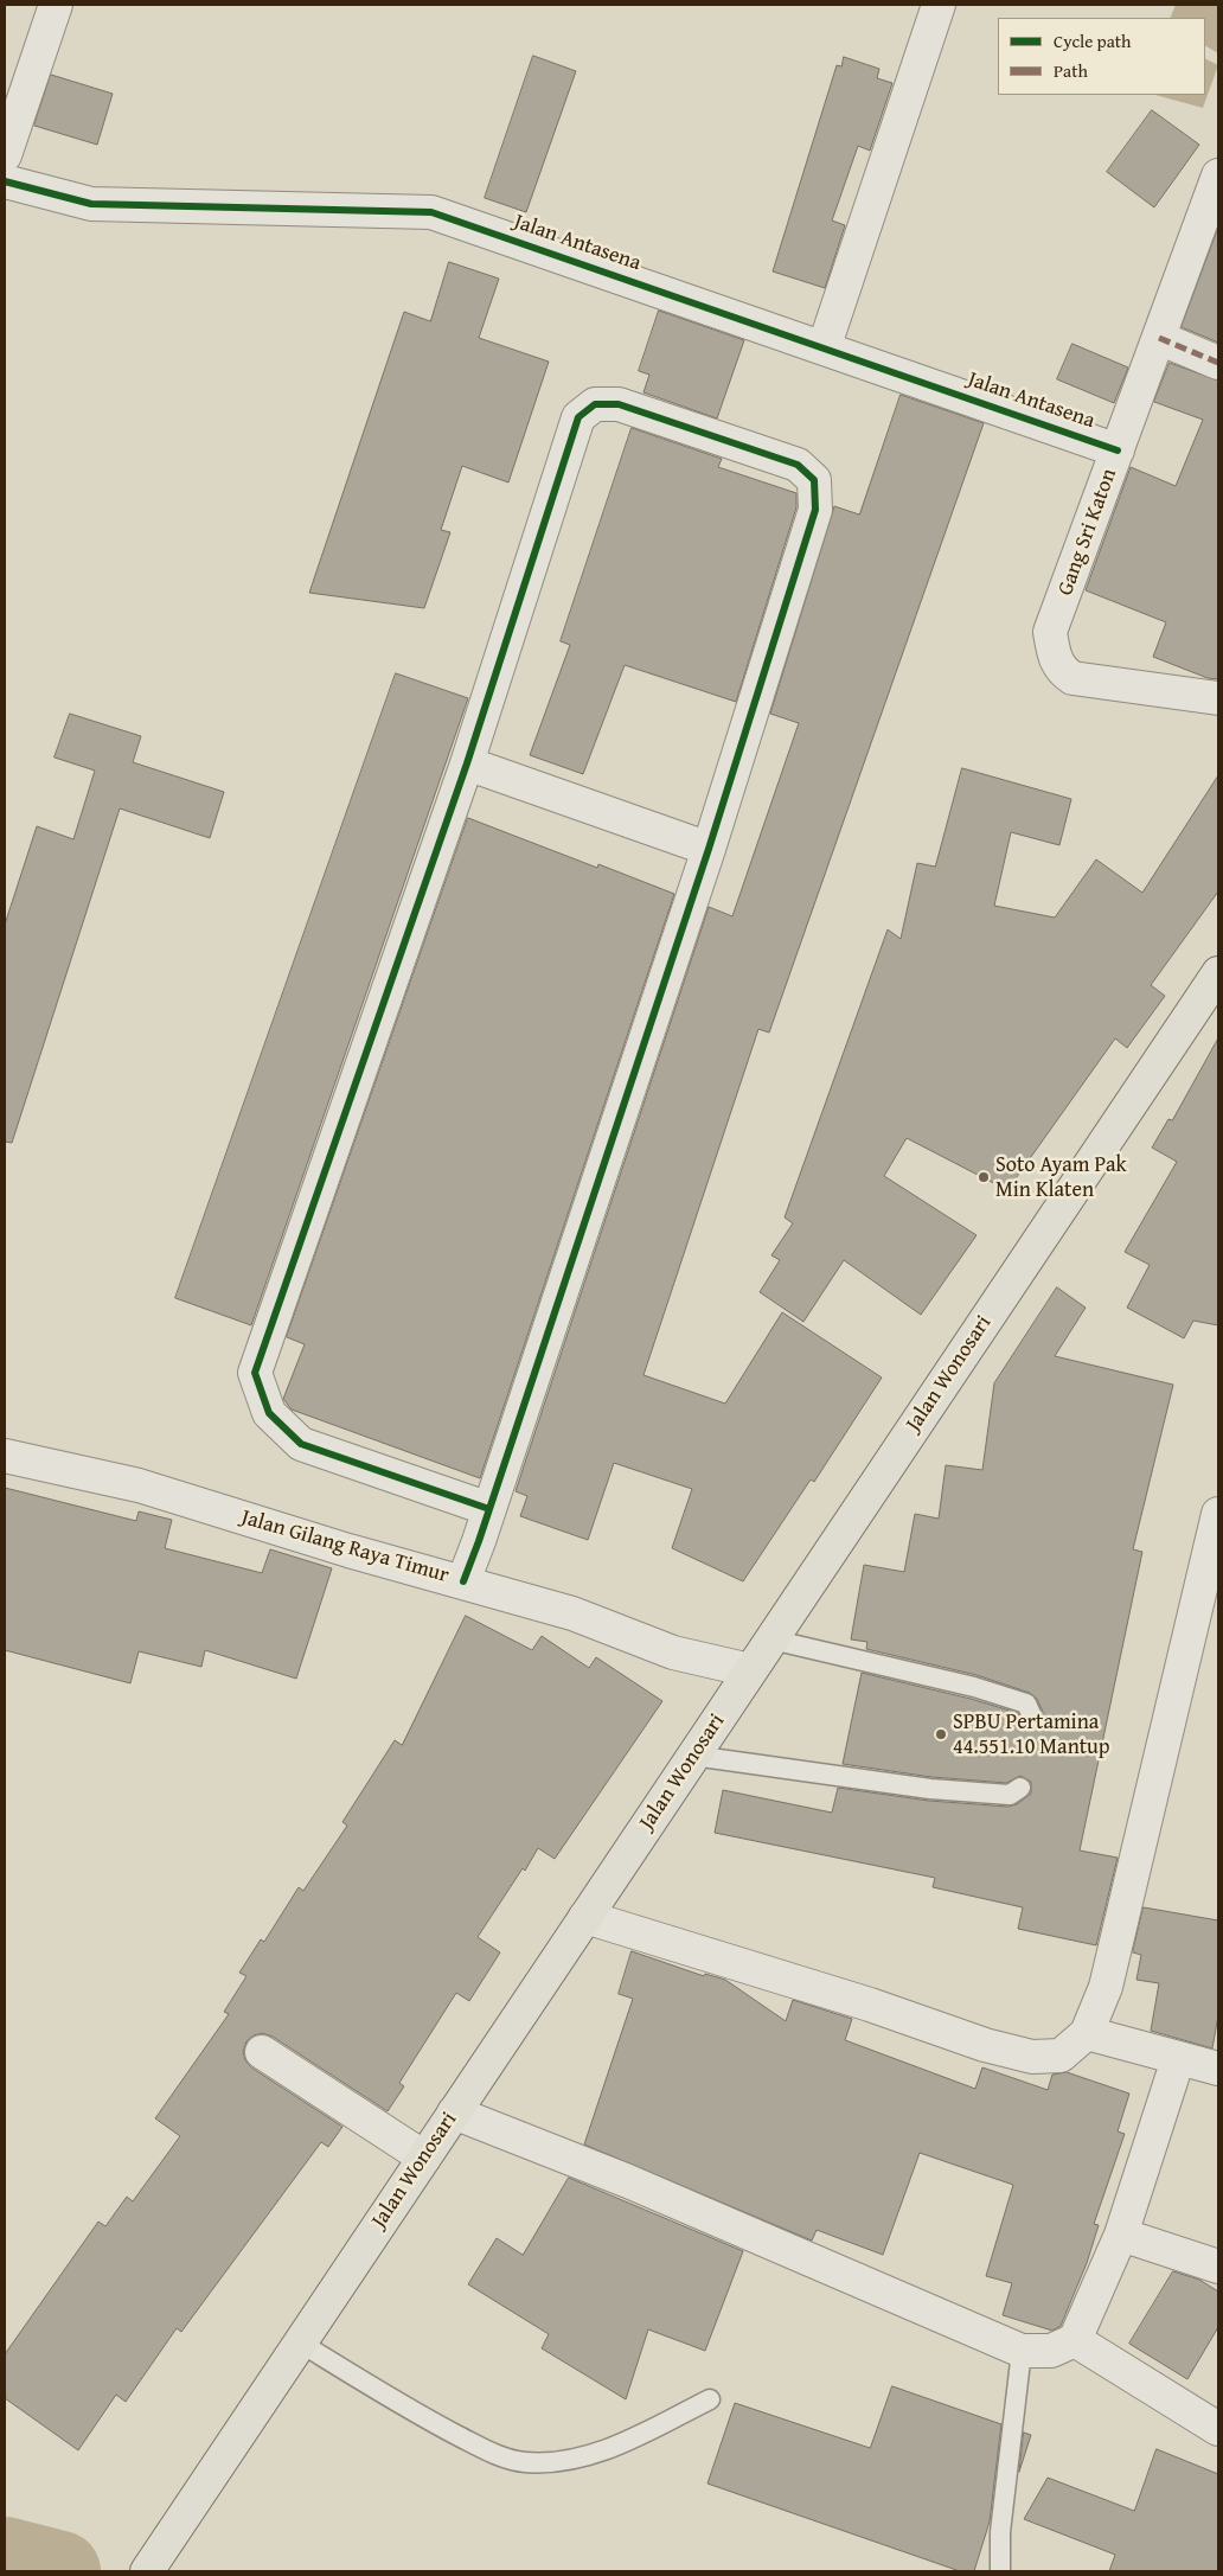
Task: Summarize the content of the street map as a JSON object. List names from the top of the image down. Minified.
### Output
{"streets":{"highway":["Jalan Wonosari"],"street":["Jalan Antasena","Gang Sri Katon","Jalan Gilang Raya Timur"]},"crossings":[["Jalan Antasena","Gang Sri Katon"],["Jalan Wonosari","Jalan Gilang Raya Timur"]],"places":["Soto Ayam Pak Min Klaten","SPBU Pertamina 44.551.10 Mantup"],"legend":["Cycle path","Path"]}
